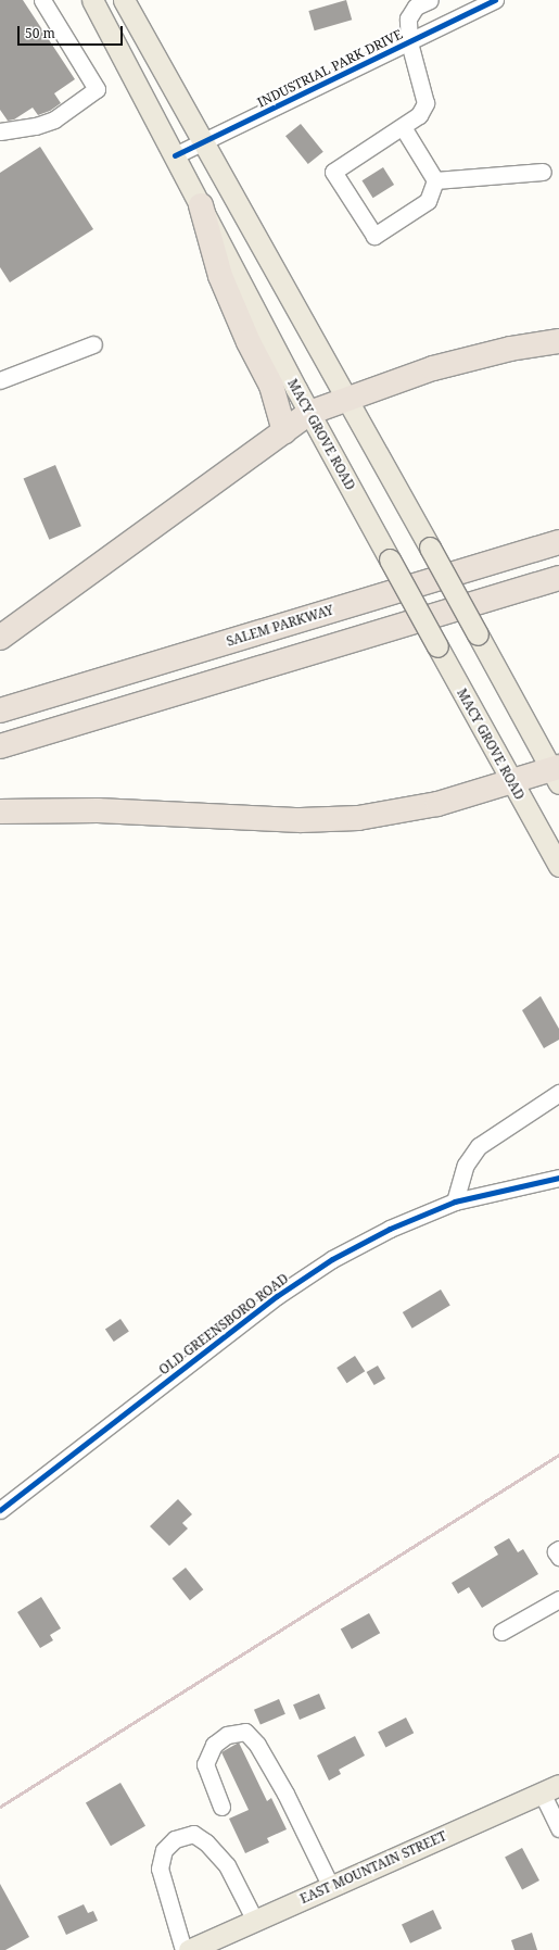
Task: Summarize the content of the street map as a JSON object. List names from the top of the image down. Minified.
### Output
{"streets":{"highway":["SALEM PARKWAY"],"main road":["MACY GROVE ROAD","EAST MOUNTAIN STREET"],"street":["INDUSTRIAL PARK DRIVE","OLD GREENSBORO ROAD"]},"crossings":[["INDUSTRIAL PARK DRIVE","MACY GROVE ROAD"]],"scale_bar":"50 m"}
